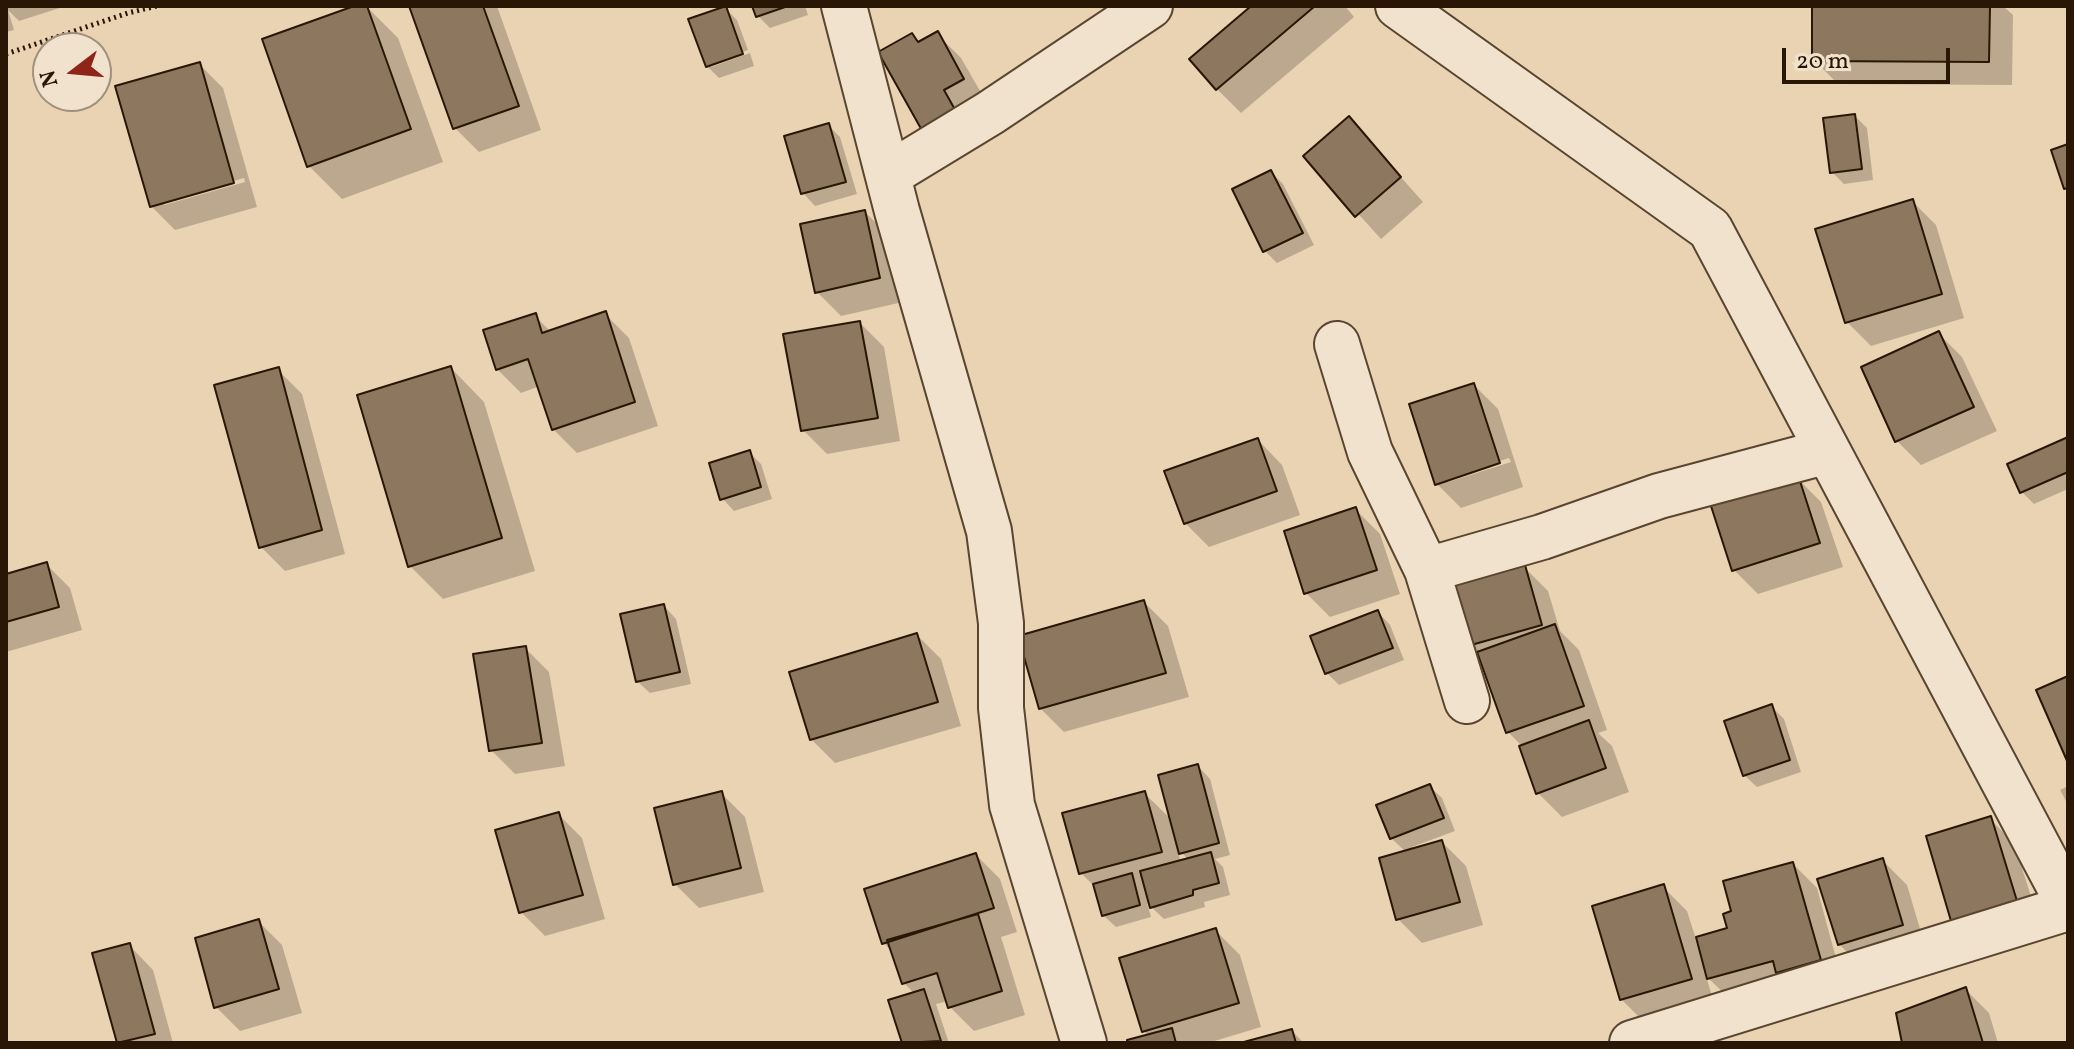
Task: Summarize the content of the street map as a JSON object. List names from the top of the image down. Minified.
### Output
{"scale_bar":"20 m","north":"left"}
